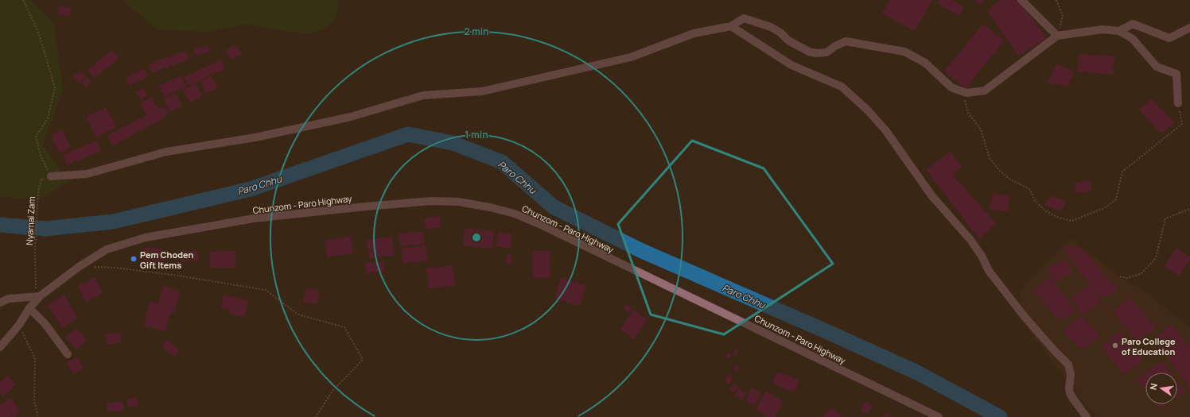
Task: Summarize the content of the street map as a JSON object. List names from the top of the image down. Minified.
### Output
{"streets":{"street":["Chunzom - Paro Highway"],"path":["Nyamai Zam"]},"crossings":[["Chunzom - Paro Highway","Nyamai Zam"]],"water":["Paro Chhu"],"places":["Pem Choden Gift Items","Paro College of Education"],"north":"left","rings":["2 min","1 min"]}
